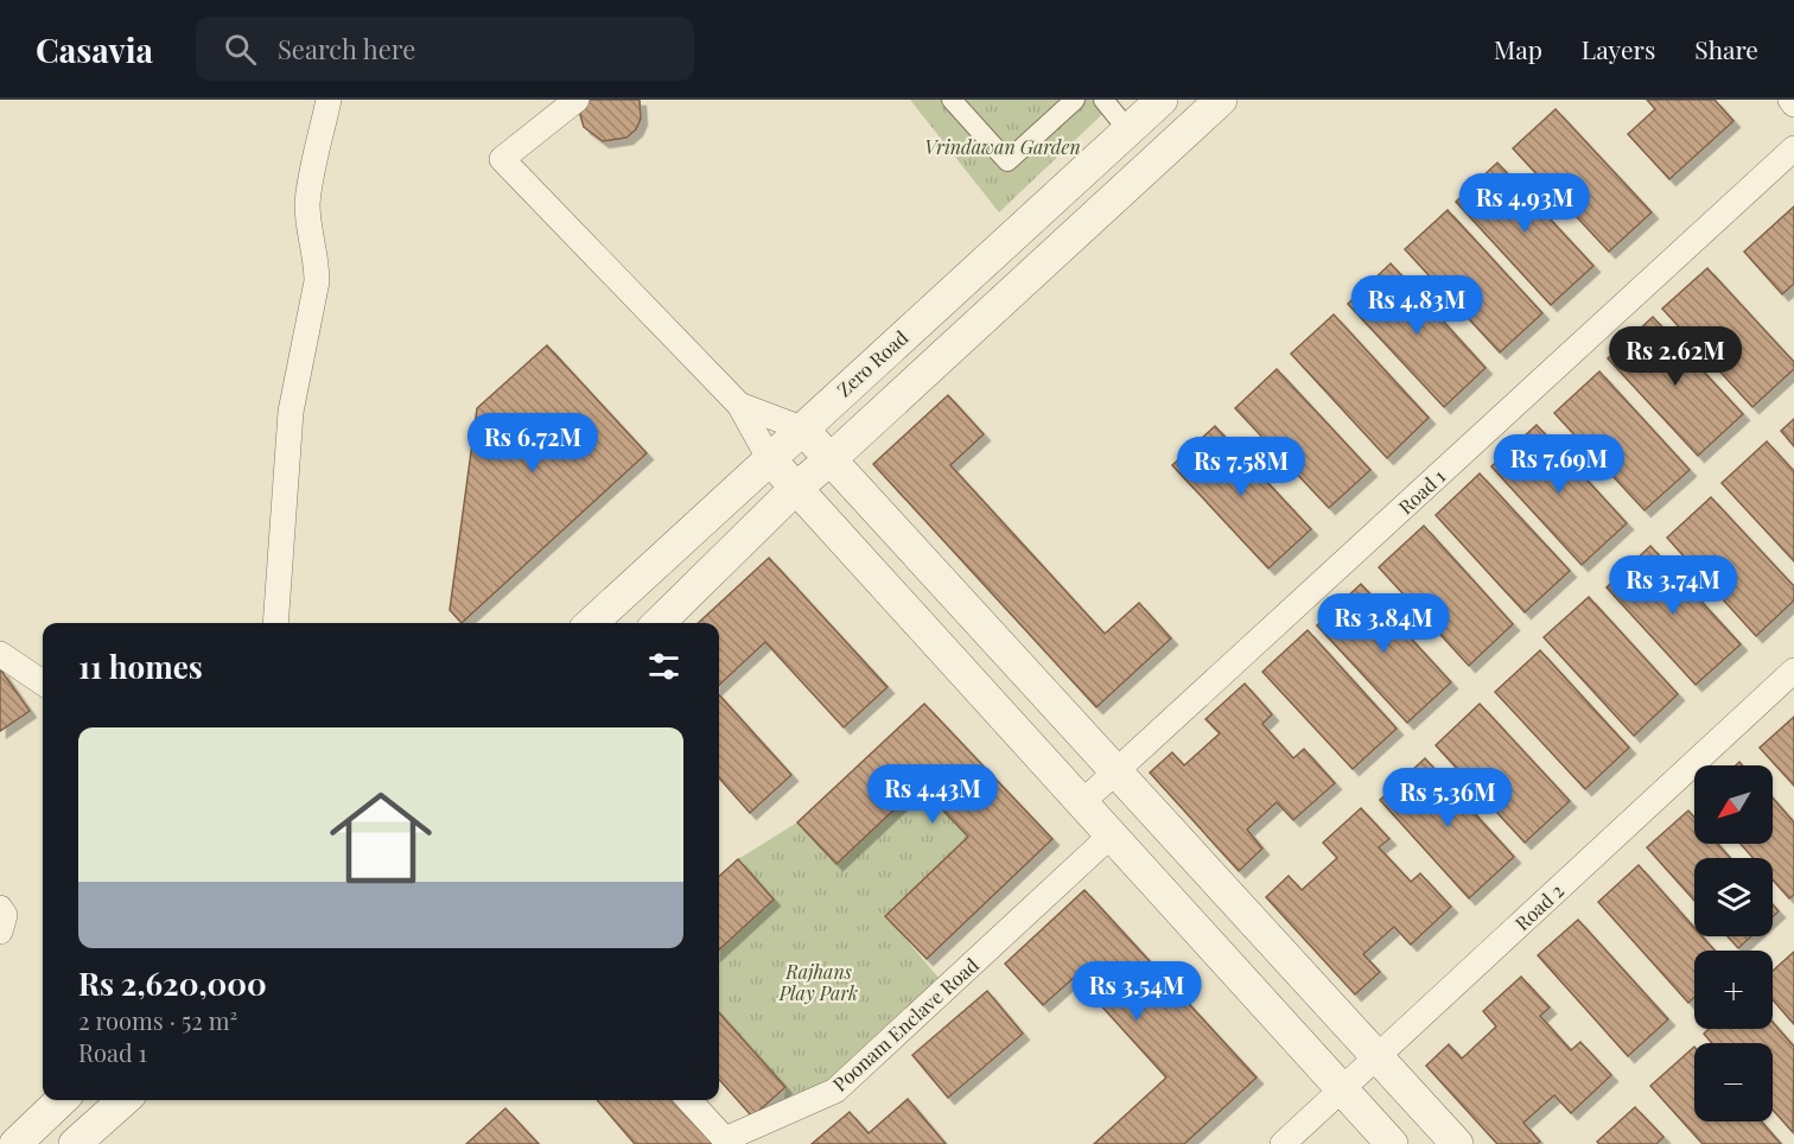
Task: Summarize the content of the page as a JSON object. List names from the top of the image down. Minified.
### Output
{"streets":{"street":["Zero Road","Road 1","Road 2","Poonam Enclave Road"]},"parks":["Vrindawan Garden","Rajhans Play Park"],"north":"bottom left","page":{"header":"Casavia","search":"Search here","nav":["Map","Layers","Share"],"price":["Rs 4.93M","Rs 4.83M","Rs 2.62M","Rs 6.72M","Rs 7.69M","Rs 7.58M","Rs 3.74M","Rs 3.84M","Rs 4.43M","Rs 5.36M","Rs 3.54M"],"heading":"11 homes","list":[{"name":"Rs 2,620,000","note":"2 rooms · 52 m² · Road 1"}],"map_buttons":["+","−"]}}
